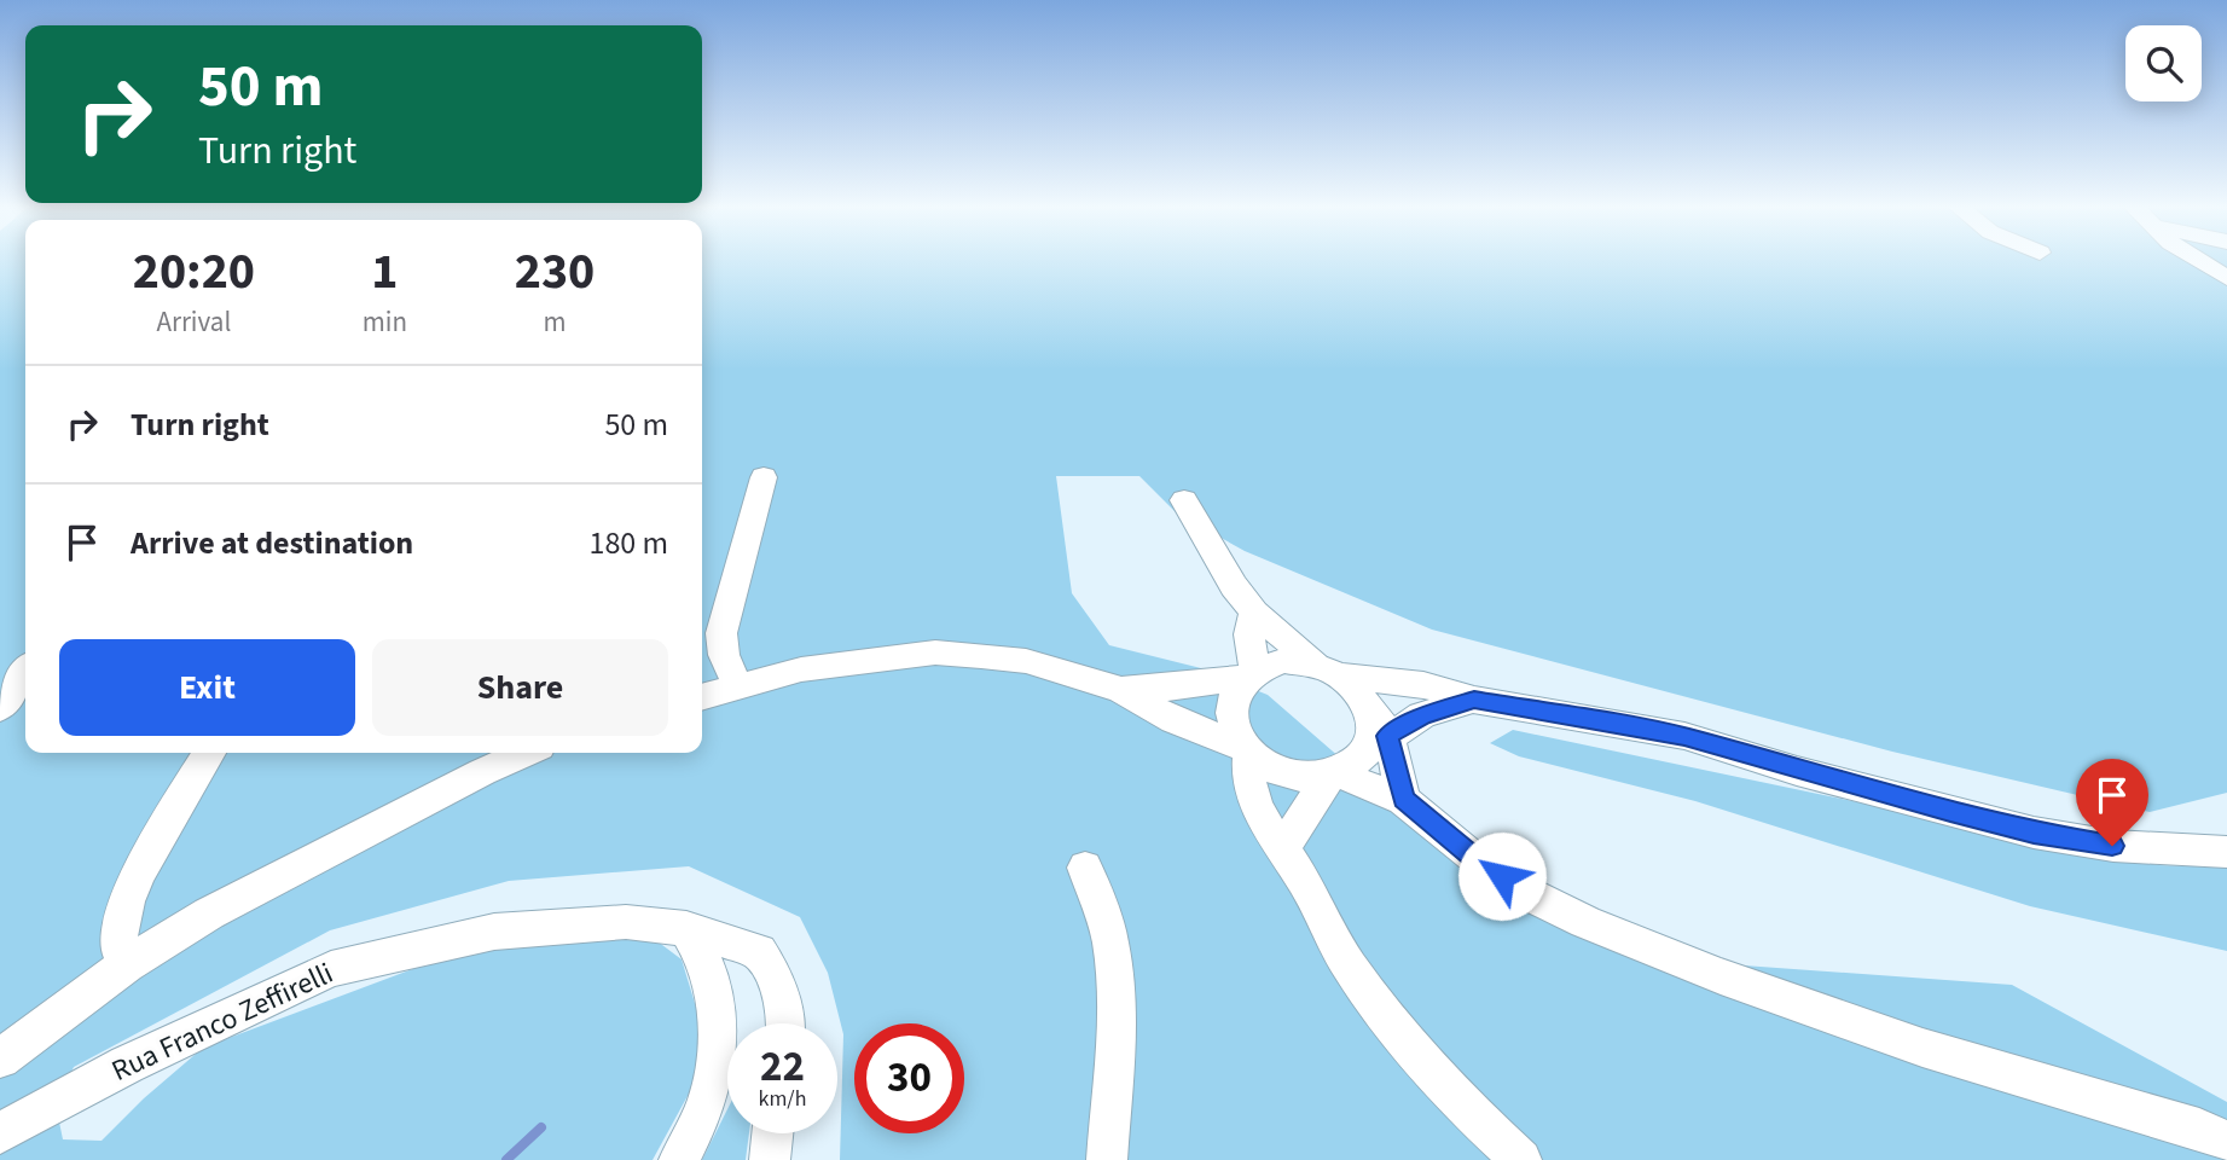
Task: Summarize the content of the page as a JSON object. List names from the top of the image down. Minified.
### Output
{"streets":{"street":["Rua Franco Zeffirelli"]},"page":{"turn":["50 m","Turn right"],"eta":["20:20","Arrival","1","min","230","m"],"list":[{"name":"Turn right","value":"50 m"},{"name":"Arrive at destination","value":"180 m"}],"buttons":["Exit","Share"],"speed":"22 km/h","limit":"30"}}
